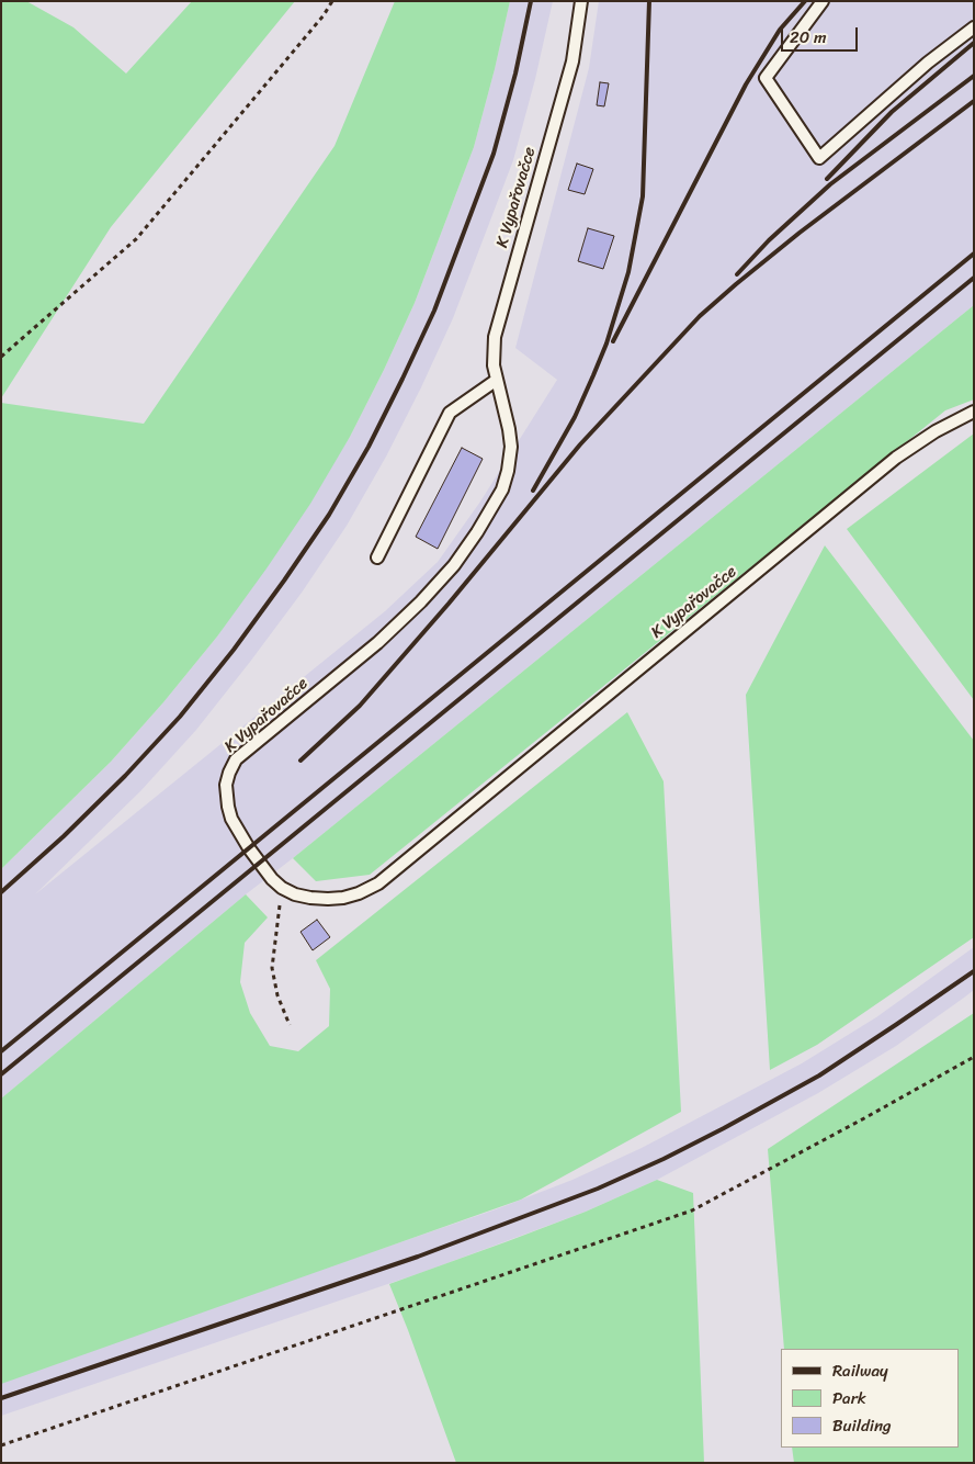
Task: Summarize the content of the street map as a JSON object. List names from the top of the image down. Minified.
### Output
{"streets":{"lane":["K Vypařovačce"]},"legend":["Railway","Park","Building"],"scale_bar":"20 m"}
